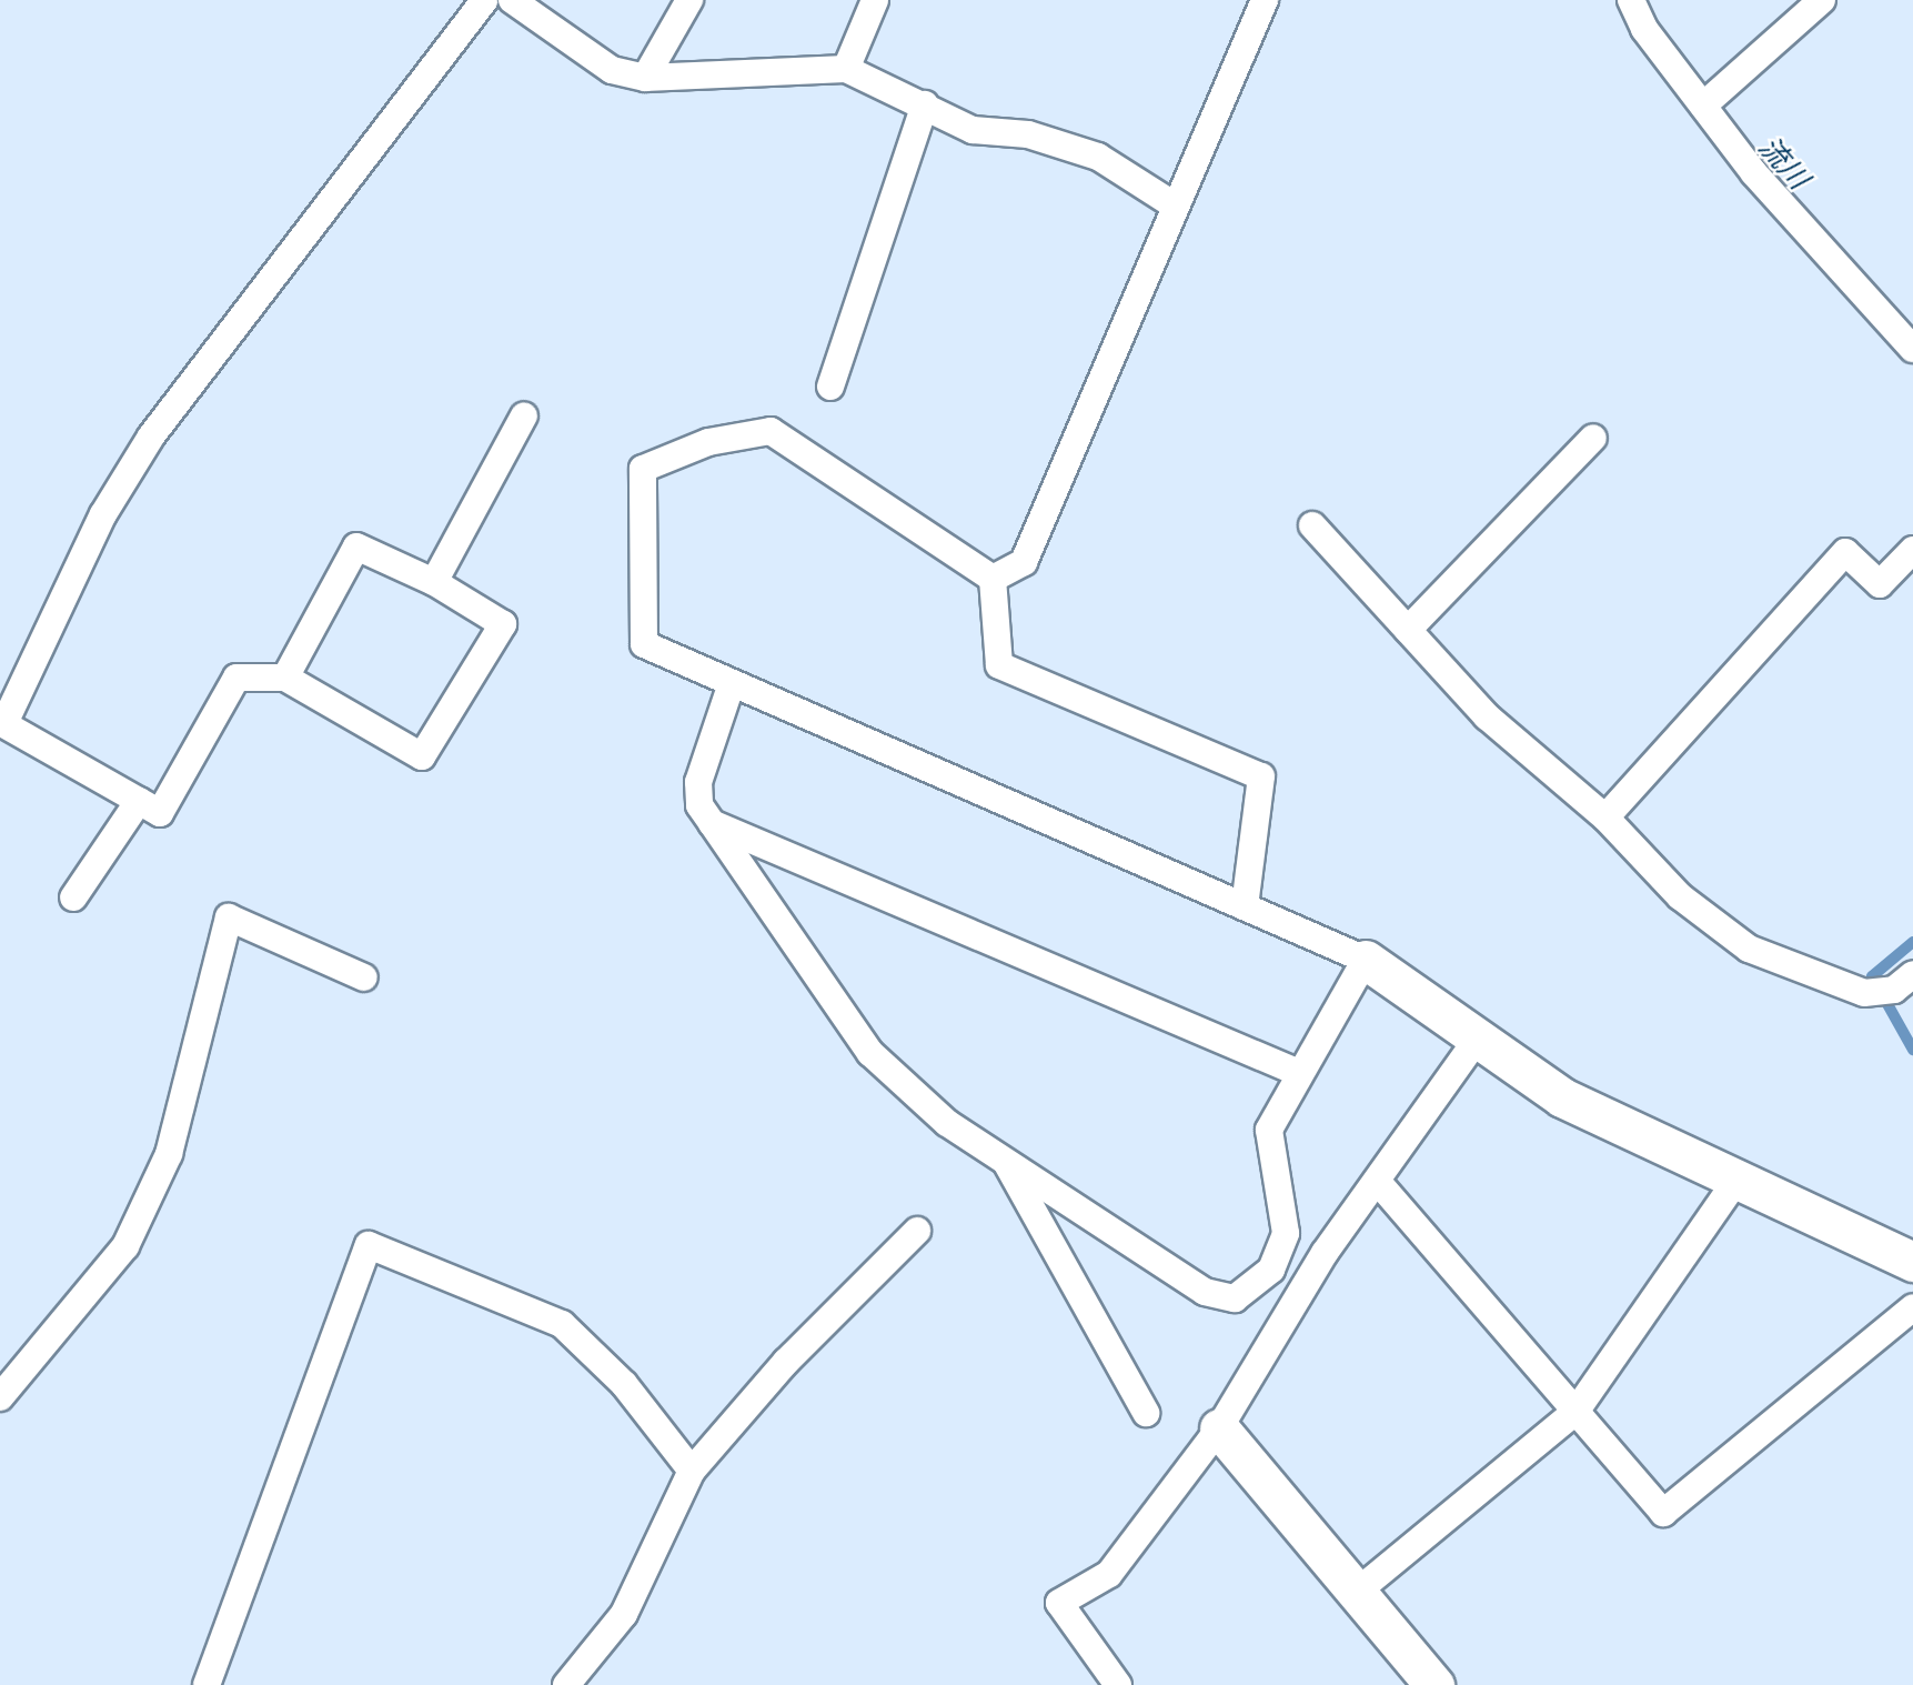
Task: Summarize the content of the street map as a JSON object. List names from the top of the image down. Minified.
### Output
{"water":["流川"]}
